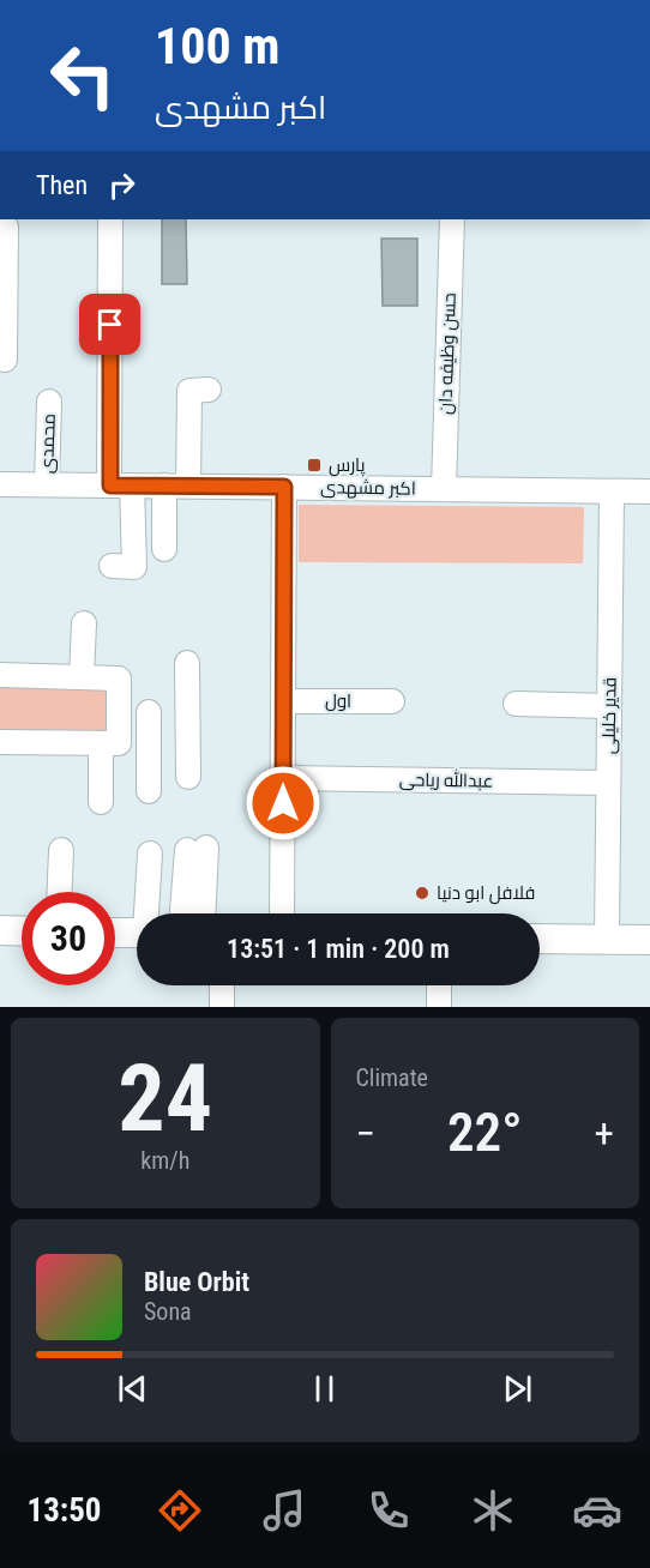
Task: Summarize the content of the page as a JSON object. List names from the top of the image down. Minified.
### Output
{"streets":{"street":["حسن وظیفه دان","محمدی","اکبر مشهدی","اول","قدیر خلیلی","عبدالله ریاحی"]},"crossings":[["حسن وظیفه دان","اکبر مشهدی"],["محمدی","اکبر مشهدی"],["اکبر مشهدی","قدیر خلیلی"],["قدیر خلیلی","عبدالله ریاحی"]],"places":{"transit":["پارس"],"other":["فلافل ابو دنیا"]},"page":{"turn":["100 m","اکبر مشهدی"],"then":"Then","limit":"30","trip":"13:51 · 1 min · 200 m","tile":[["24","km/h"],"Climate"],"heat":["−","22°","+"],"song":["Blue Orbit","Sona"],"tabs":"13:50"}}
